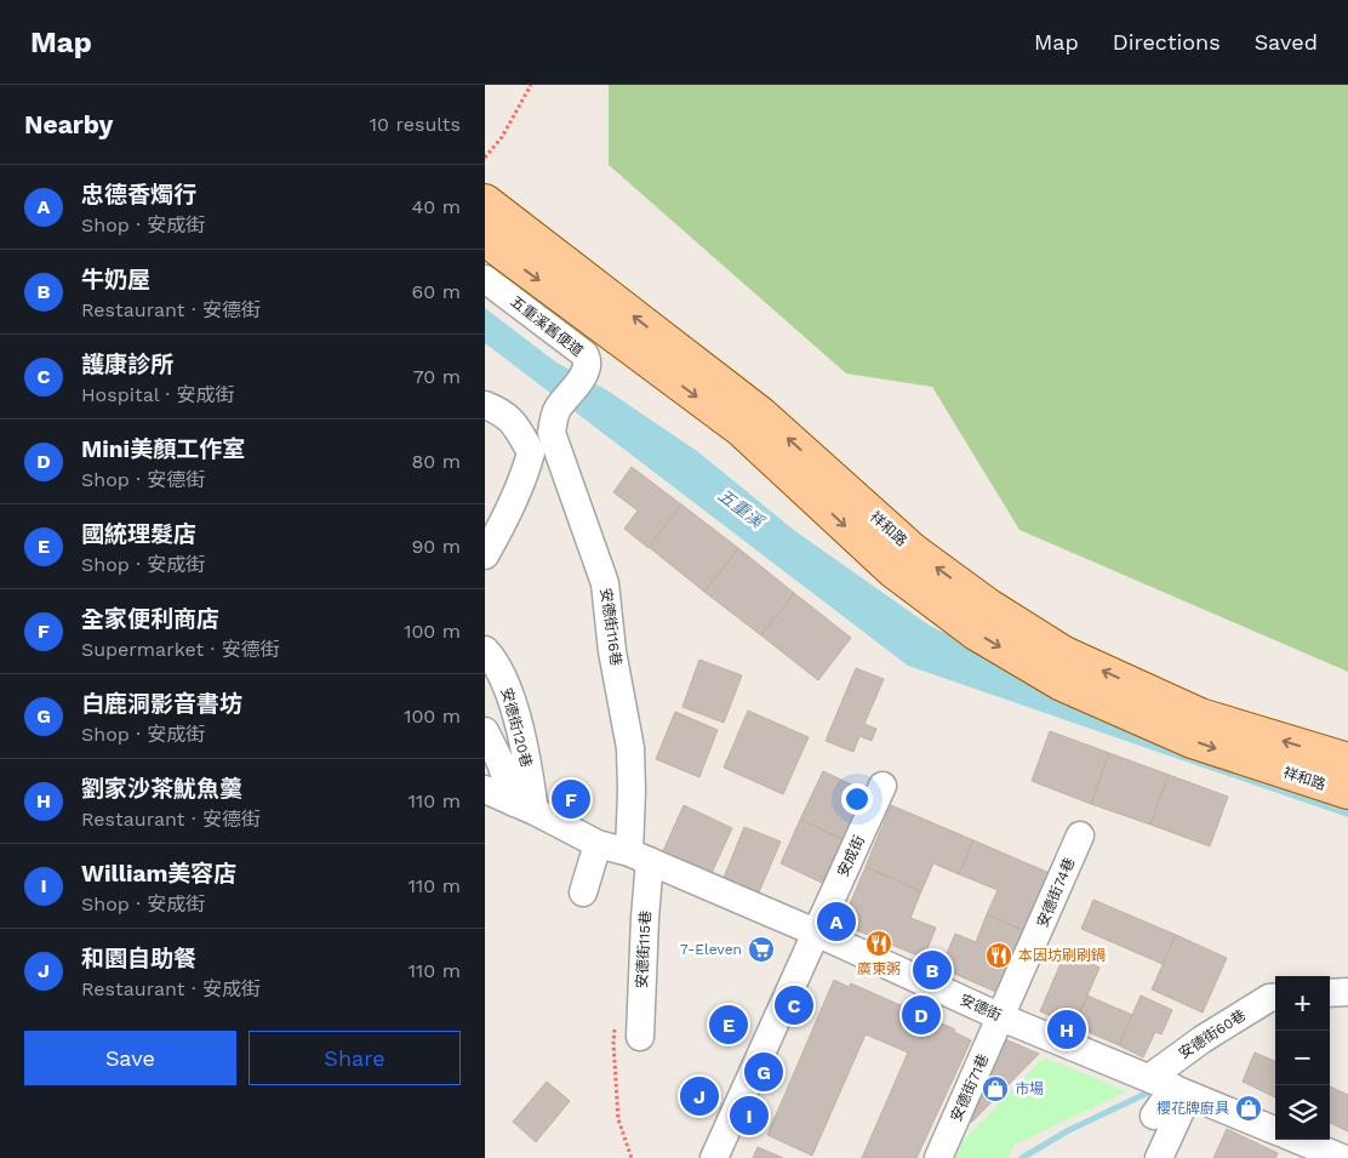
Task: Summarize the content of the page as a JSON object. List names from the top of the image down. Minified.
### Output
{"streets":{"main road":["祥和路"],"street":["五重溪舊便道","安德街116巷","安德街120巷","安成街","安德街74巷","安德街115巷","安德街","安德街60巷","安德街71巷"]},"crossings":[["五重溪舊便道","安德街116巷"],["安德街116巷","安德街115巷"],["安德街116巷","安德街"],["安德街120巷","安德街"],["安成街","安德街"],["安德街74巷","安德街"],["安德街74巷","安德街71巷"],["安德街115巷","安德街"],["安德街","安德街60巷"],["安德街","安德街71巷"]],"water":["五重溪"],"places":{"restaurant":["廣東粥","本因坊刷刷鍋"],"supermarket":["7-Eleven"],"shop":["市場","櫻花牌廚具"]},"page":{"header":"Map","nav":["Map","Directions","Saved"],"heading":["Nearby","10 results"],"list":[{"mark":"A","name":"忠德香燭行","note":"Shop · 安成街","value":"40 m"},{"mark":"B","name":"牛奶屋","note":"Restaurant · 安德街","value":"60 m"},{"mark":"C","name":"護康診所","note":"Hospital · 安成街","value":"70 m"},{"mark":"D","name":"Mini美顏工作室","note":"Shop · 安德街","value":"80 m"},{"mark":"E","name":"國統理髮店","note":"Shop · 安成街","value":"90 m"},{"mark":"F","name":"全家便利商店","note":"Supermarket · 安德街","value":"100 m"},{"mark":"G","name":"白鹿洞影音書坊","note":"Shop · 安成街","value":"100 m"},{"mark":"H","name":"劉家沙茶魷魚羹","note":"Restaurant · 安德街","value":"110 m"},{"mark":"I","name":"William美容店","note":"Shop · 安成街","value":"110 m"},{"mark":"J","name":"和園自助餐","note":"Restaurant · 安成街","value":"110 m"}],"pins":["F","A","B","C","D","E","H","G","J","I"],"map_buttons":["+","−"],"buttons":["Save","Share"]}}
